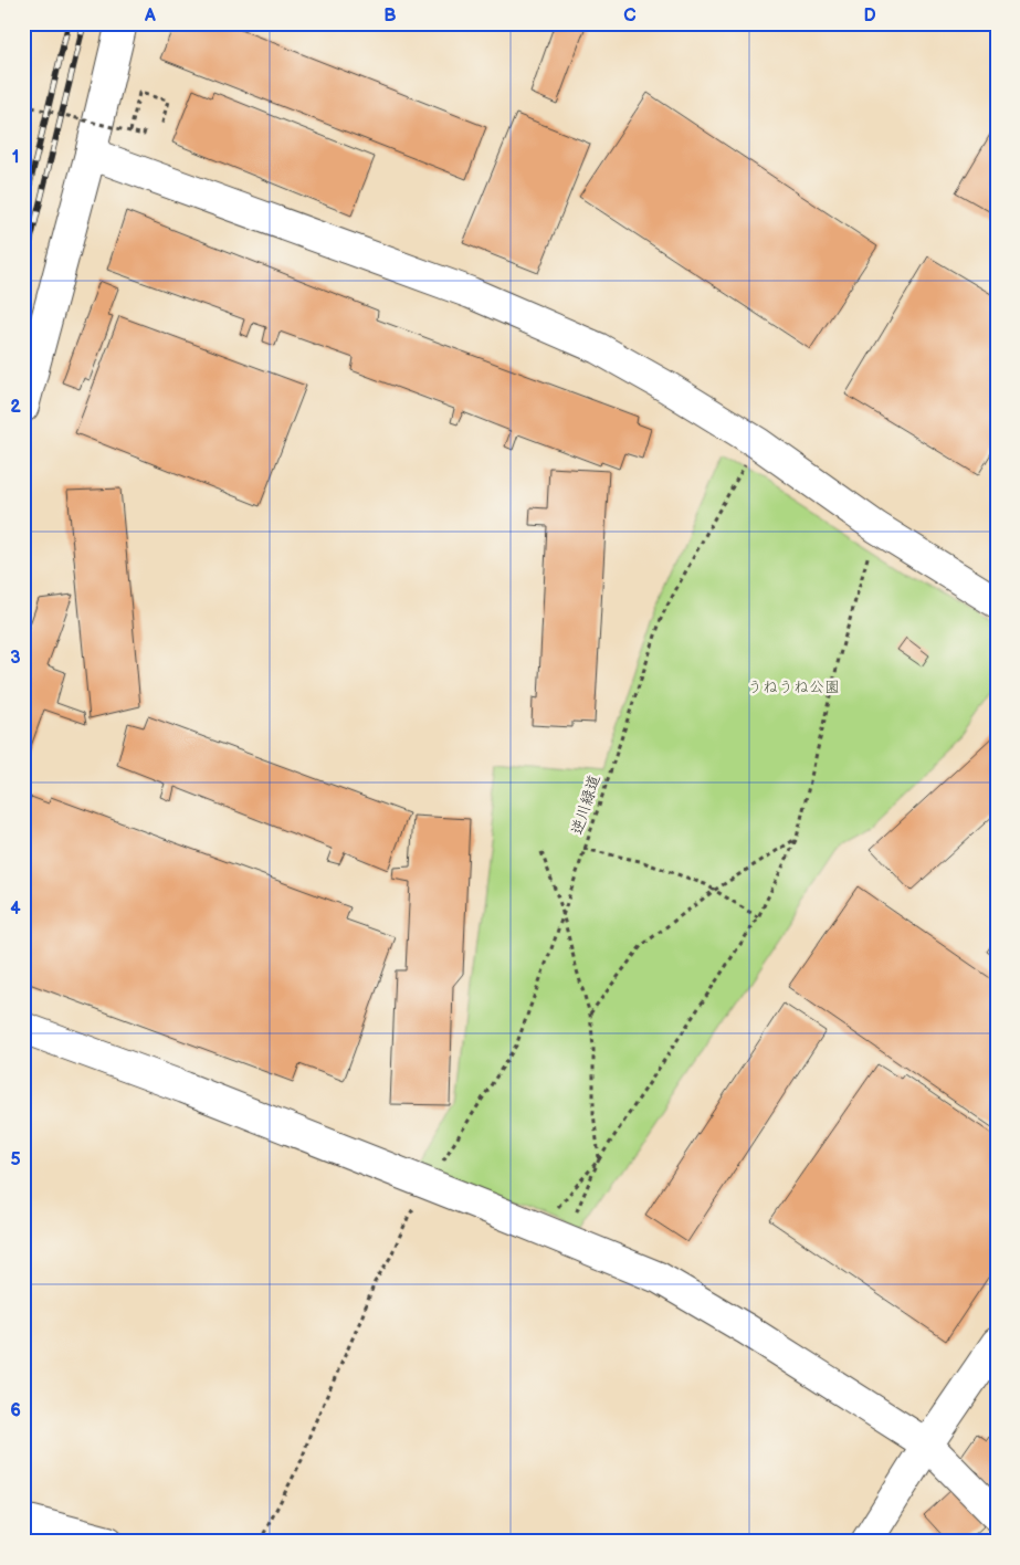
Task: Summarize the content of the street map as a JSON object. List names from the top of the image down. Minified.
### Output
{"streets":{"path":["逆川緑道"]},"parks":["うねうね公園"],"grid":{"columns":["A","B","C","D"],"rows":["1","2","3","4","5","6"]}}
